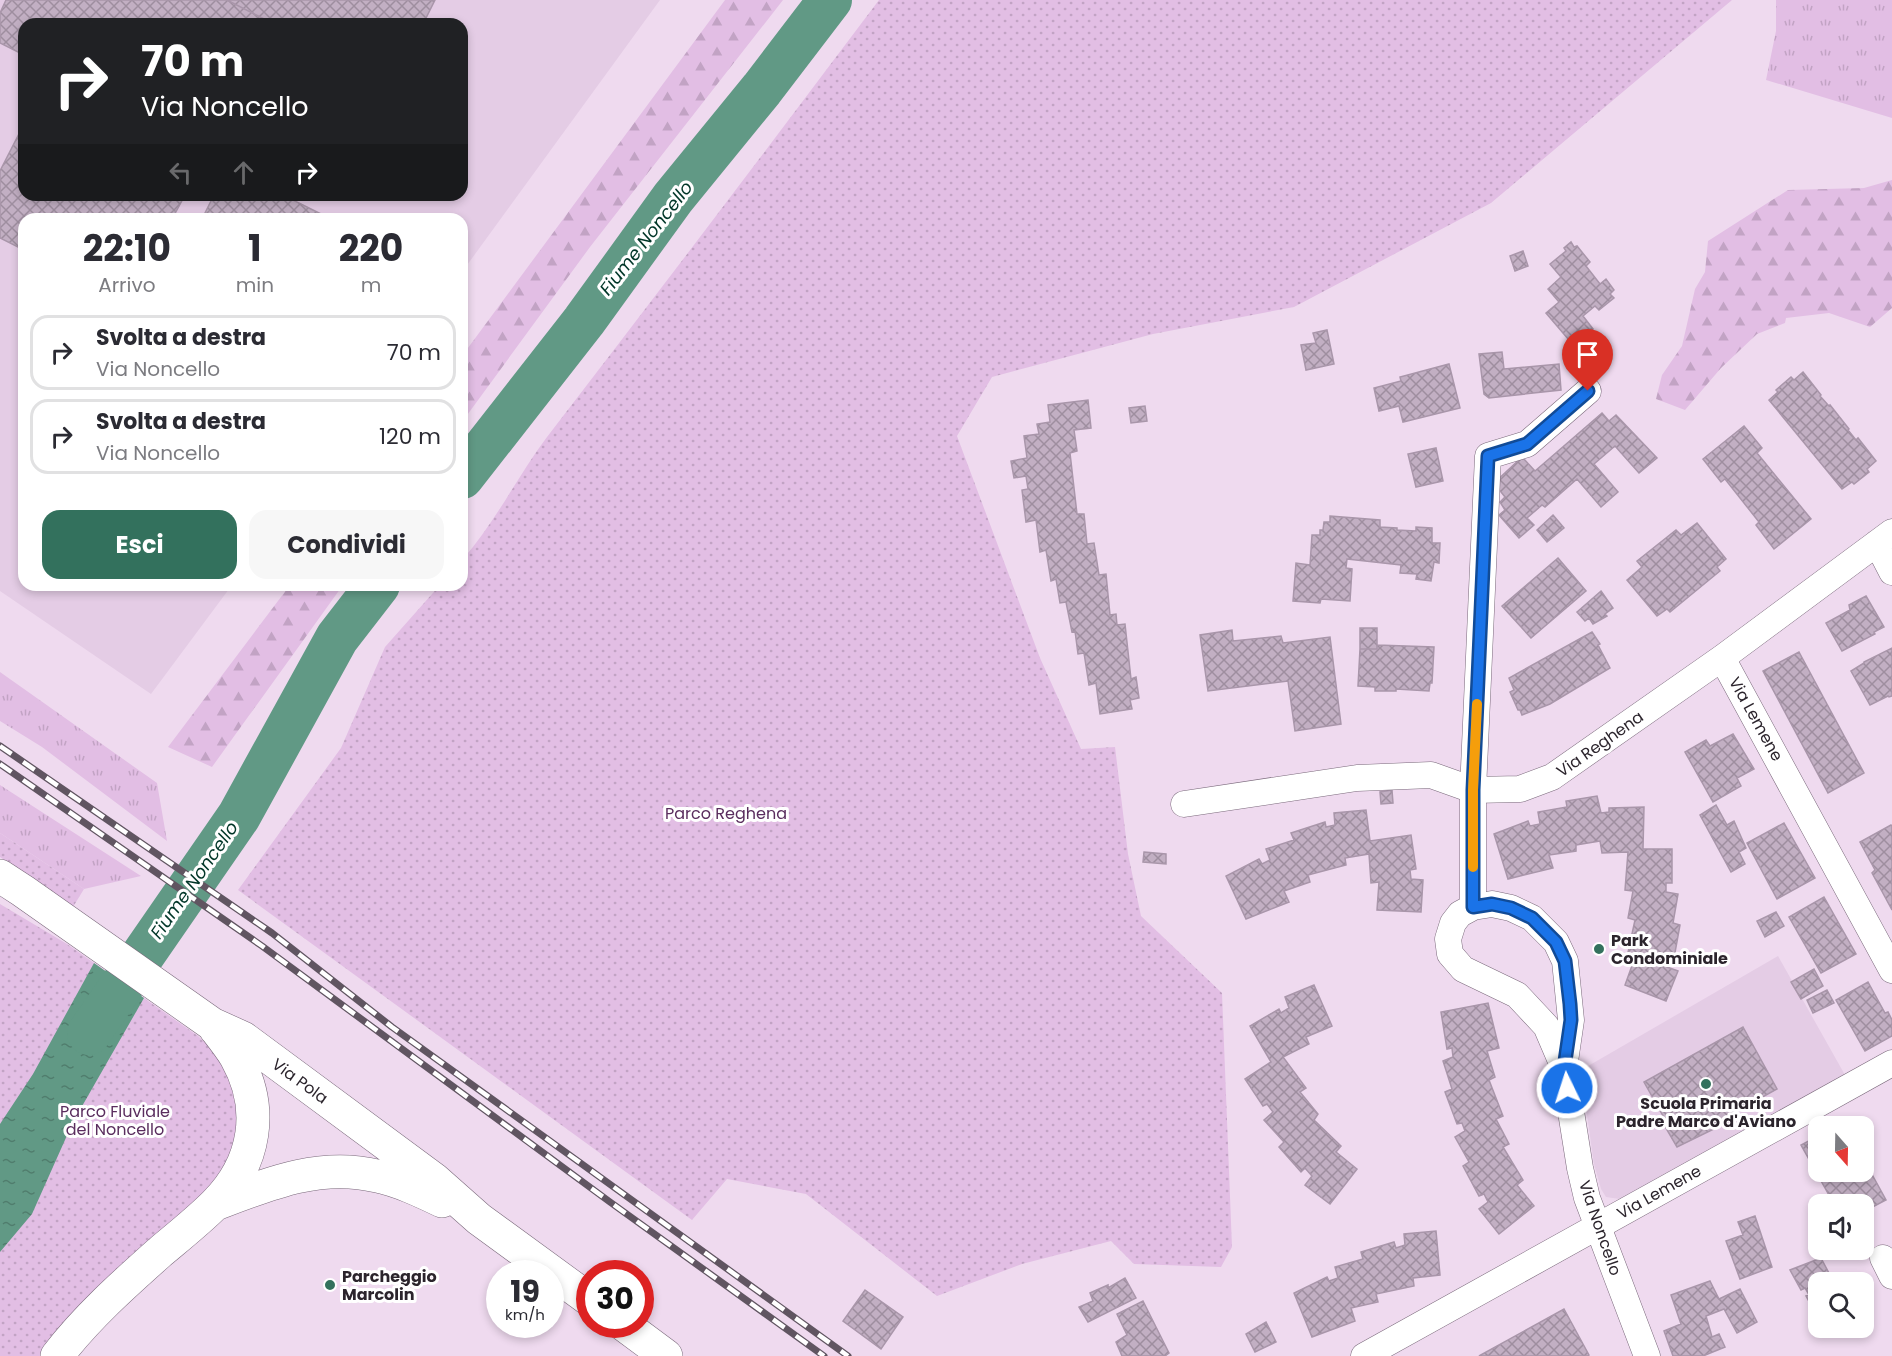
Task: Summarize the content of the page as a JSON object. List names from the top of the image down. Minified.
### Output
{"streets":{"main road":["Via Pola"],"street":["Via Lemene","Via Reghena","Via Noncello"]},"crossings":[["Via Lemene","Via Reghena"],["Via Lemene","Via Noncello"]],"water":["Fiume Noncello"],"parks":["Parco Reghena","Parco Fluviale del Noncello"],"places":["Park Condominiale","Scuola Primaria Padre Marco d'Aviano","Parcheggio Marcolin"],"north":"bottom","page":{"turn":["70 m","Via Noncello"],"eta":["22:10","Arrivo","1","min","220","m"],"list":[{"name":"Svolta a destra","note":"Via Noncello","value":"70 m"},{"name":"Svolta a destra","note":"Via Noncello","value":"120 m"}],"buttons":["Esci","Condividi"],"speed":"19 km/h","limit":"30"}}
